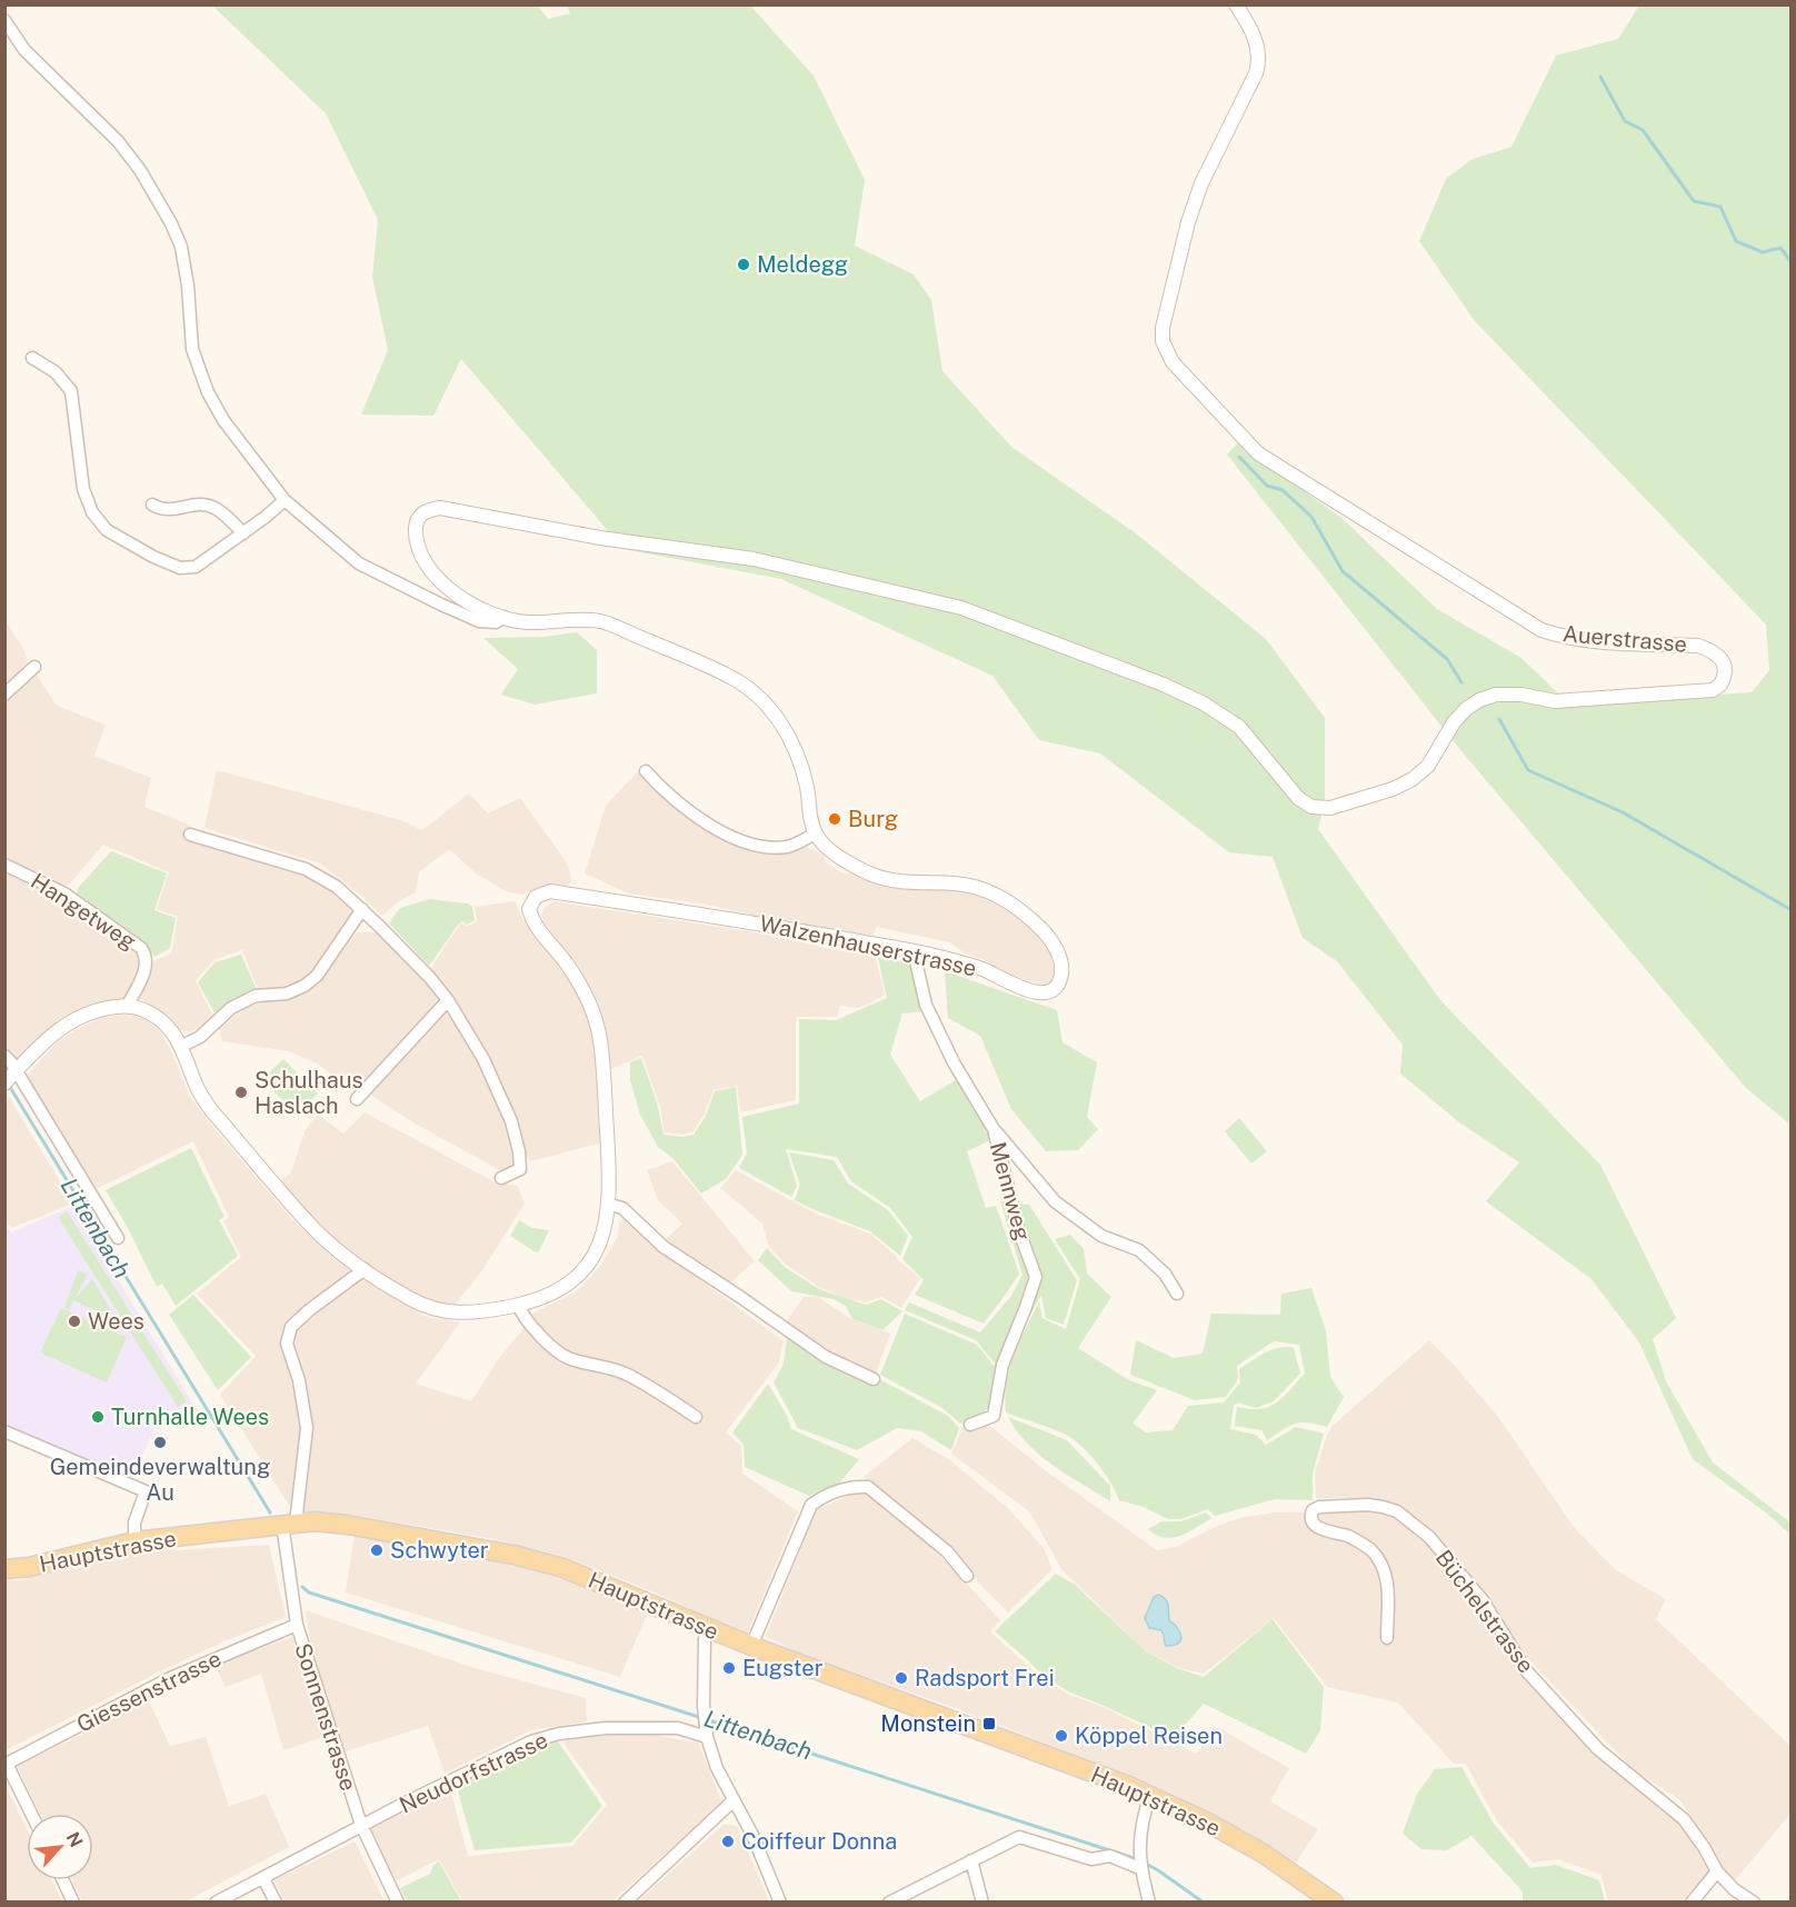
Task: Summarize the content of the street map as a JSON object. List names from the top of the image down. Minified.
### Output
{"streets":{"main road":["Hauptstrasse"],"street":["Auerstrasse","Hangetweg","Walzenhauserstrasse","Mennweg","Büchelstrasse","Giessenstrasse","Sonnenstrasse","Neudorfstrasse"]},"crossings":[["Hangetweg","Walzenhauserstrasse"],["Walzenhauserstrasse","Mennweg"],["Walzenhauserstrasse","Sonnenstrasse"],["Hauptstrasse","Sonnenstrasse"],["Giessenstrasse","Sonnenstrasse"],["Sonnenstrasse","Neudorfstrasse"]],"water":["Littenbach"],"places":{"other":["Meldegg","Burg","Schulhaus Haslach","Wees","Turnhalle Wees","Gemeindeverwaltung Au","Schwyter","Eugster","Radsport Frei","Köppel Reisen","Coiffeur Donna"],"transit":["Monstein"]},"north":"top right"}
